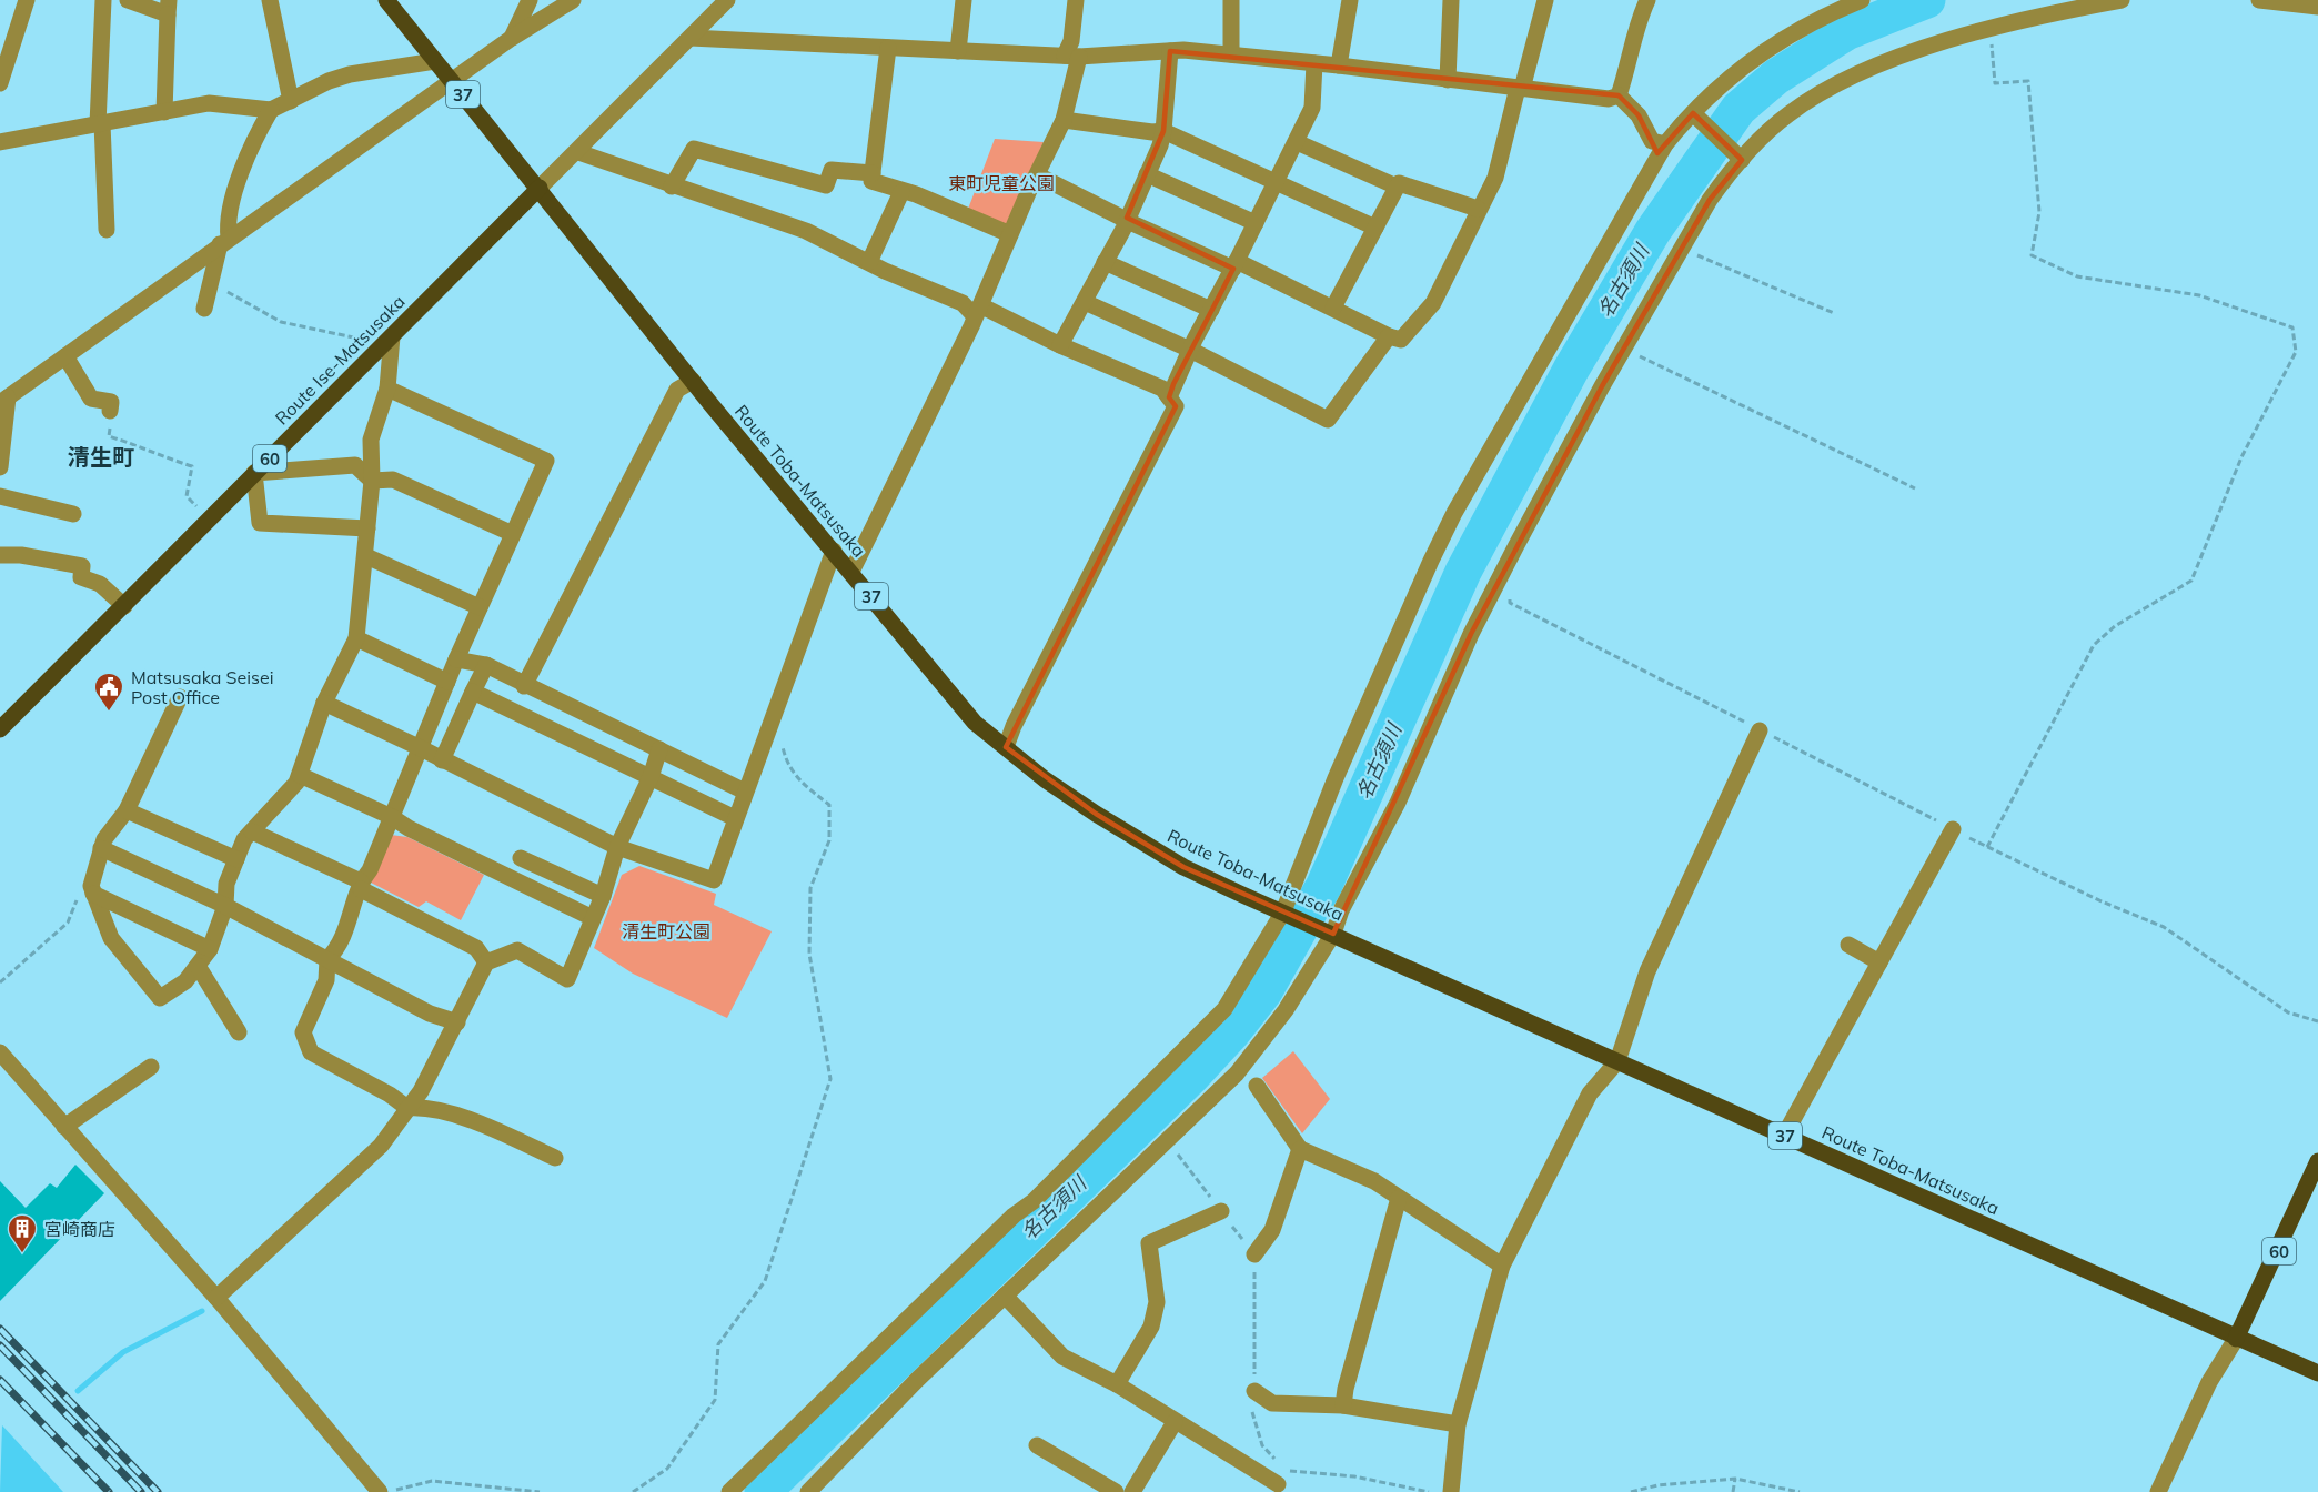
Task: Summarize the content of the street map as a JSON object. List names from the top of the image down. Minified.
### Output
{"streets":{"main road":["37","Route Ise-Matsusaka","60","Route Toba-Matsusaka"]},"crossings":[["Route Ise-Matsusaka","Route Toba-Matsusaka"],["60","Route Toba-Matsusaka"]],"districts":["清生町"],"water":["名古須川"],"parks":["東町児童公園","清生町公園"],"places":{"public building":["Matsusaka Seisei Post Office"],"building":["宮崎商店"]}}
